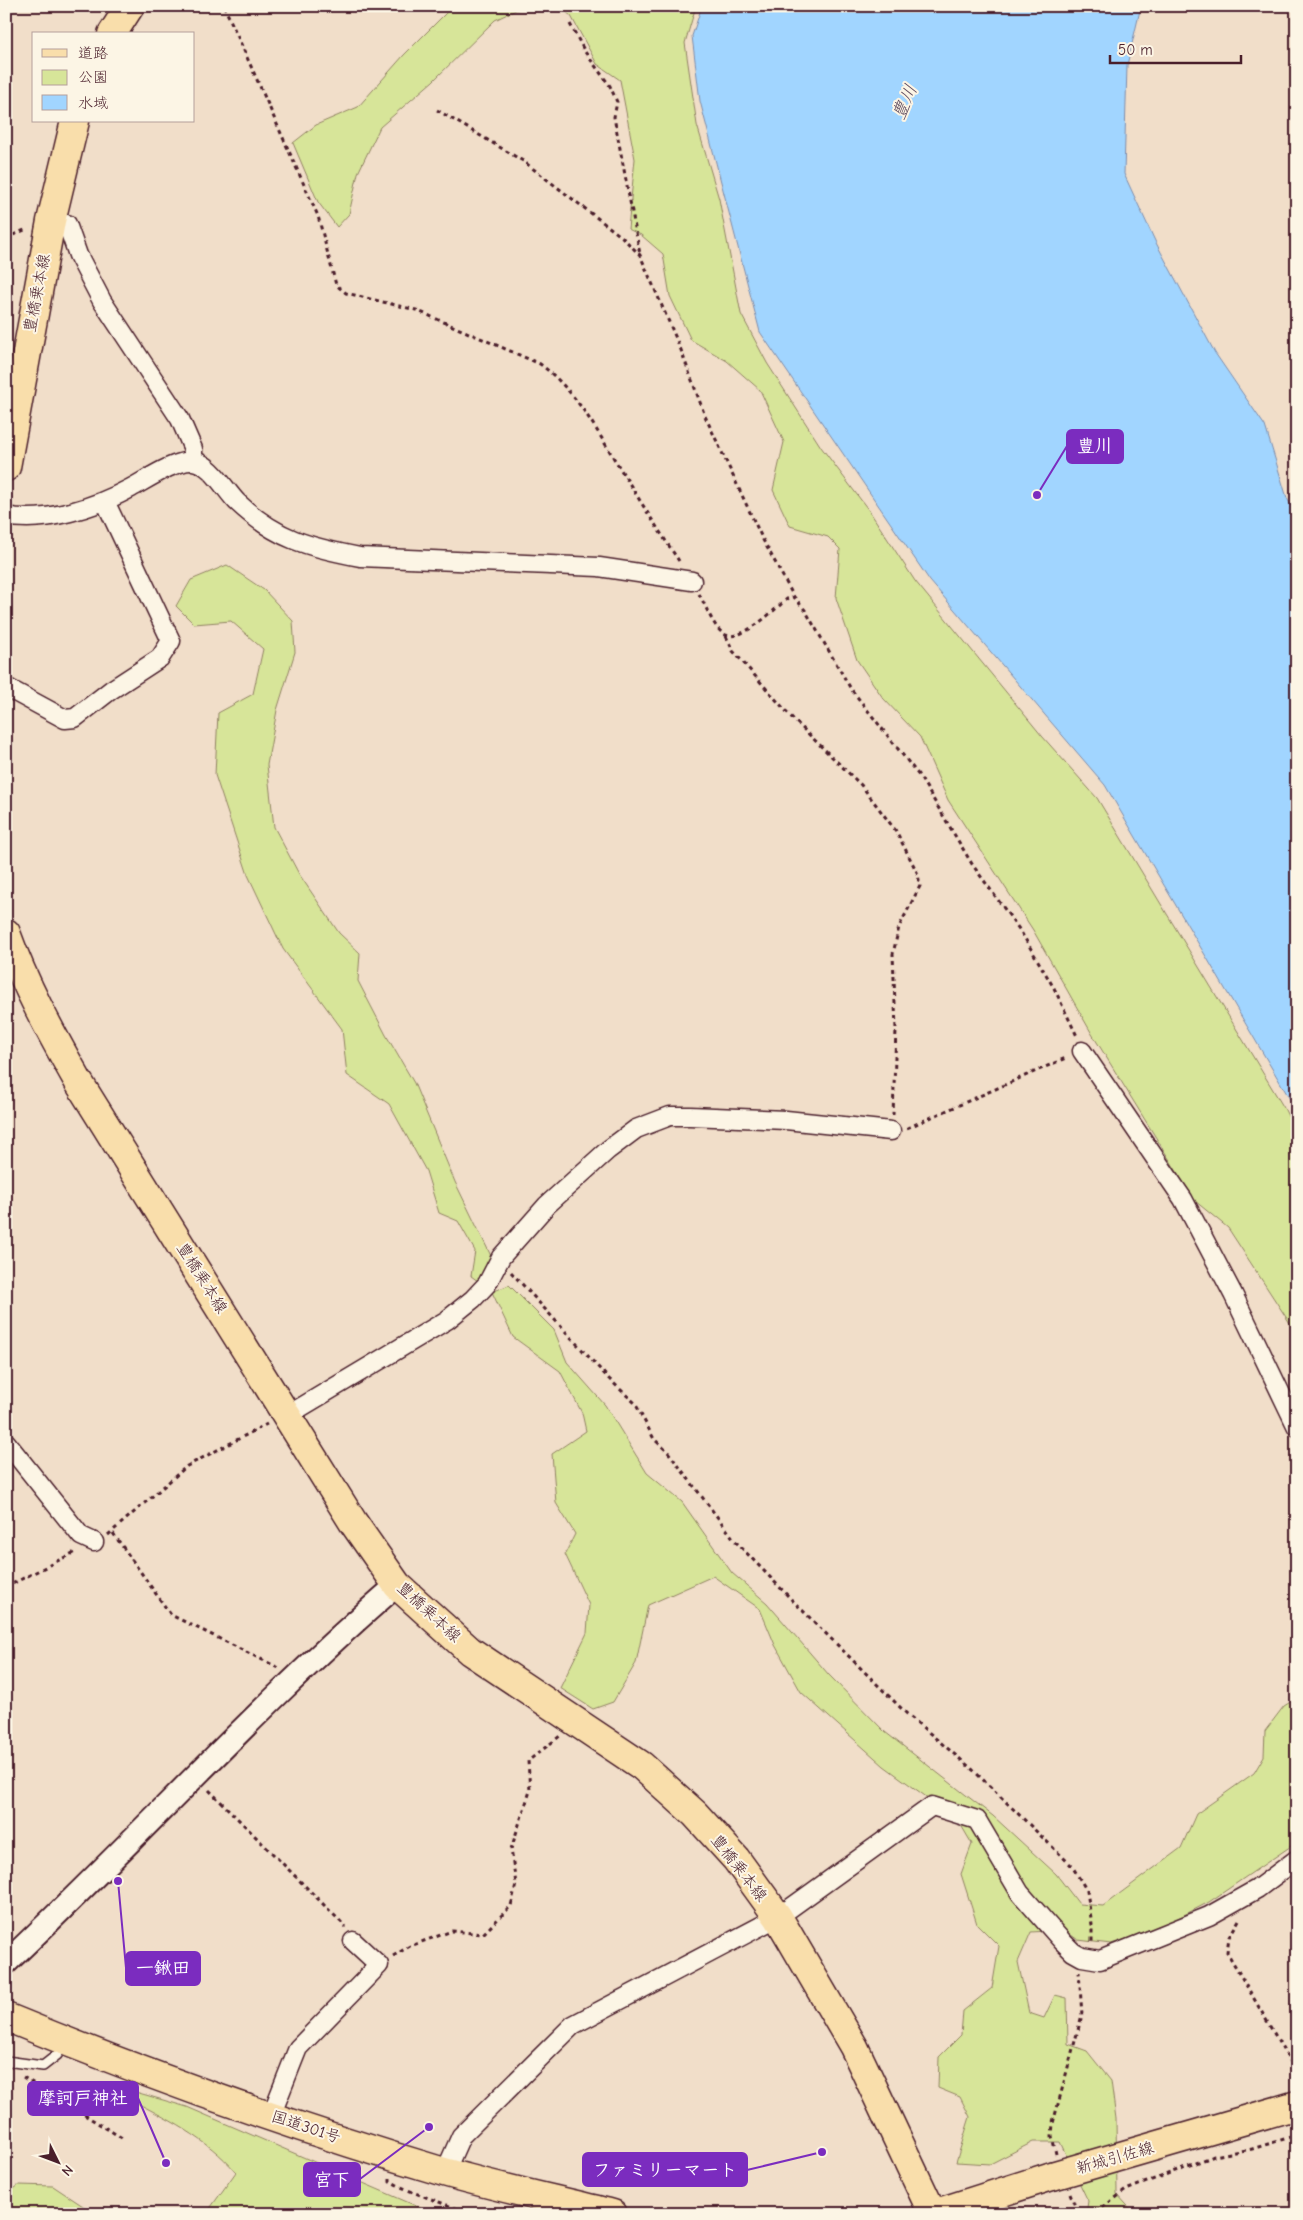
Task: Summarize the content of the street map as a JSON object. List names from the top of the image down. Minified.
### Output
{"streets":{"main road":["豊橋乗本線","国道301号","新城引佐線"]},"crossings":[["豊橋乗本線","新城引佐線"]],"water":["豊川"],"places":["豊川","一鍬田","宮下","ファミリーマート","摩訶戸神社"],"legend":["道路","公園","水域"],"scale_bar":"50 m","north":"bottom right"}
